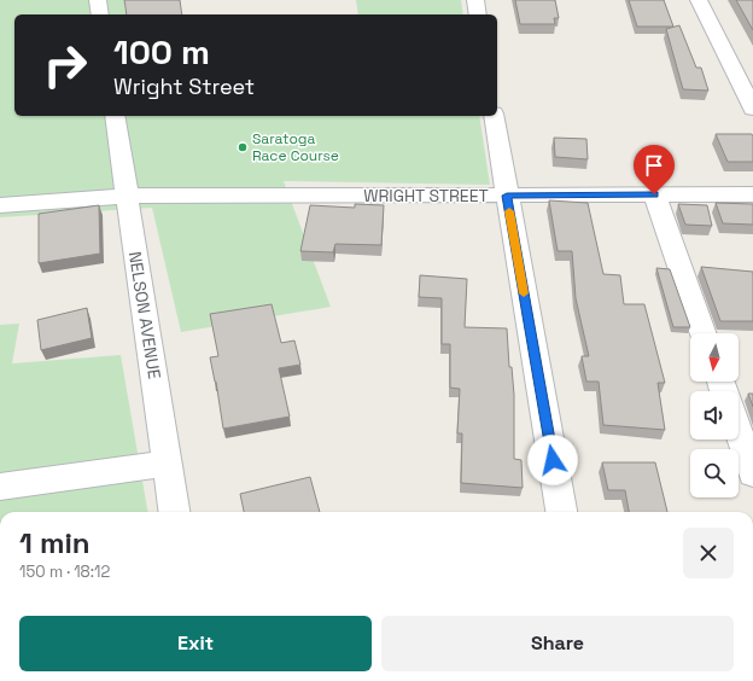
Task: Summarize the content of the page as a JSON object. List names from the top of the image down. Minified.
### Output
{"streets":{"street":["WRIGHT STREET","NELSON AVENUE"]},"crossings":[["WRIGHT STREET","NELSON AVENUE"]],"places":["Saratoga Race Course"],"north":"bottom","page":{"turn":["100 m","Wright Street"],"heading":["1 min","150 m · 18:12"],"buttons":["Exit","Share"]}}
